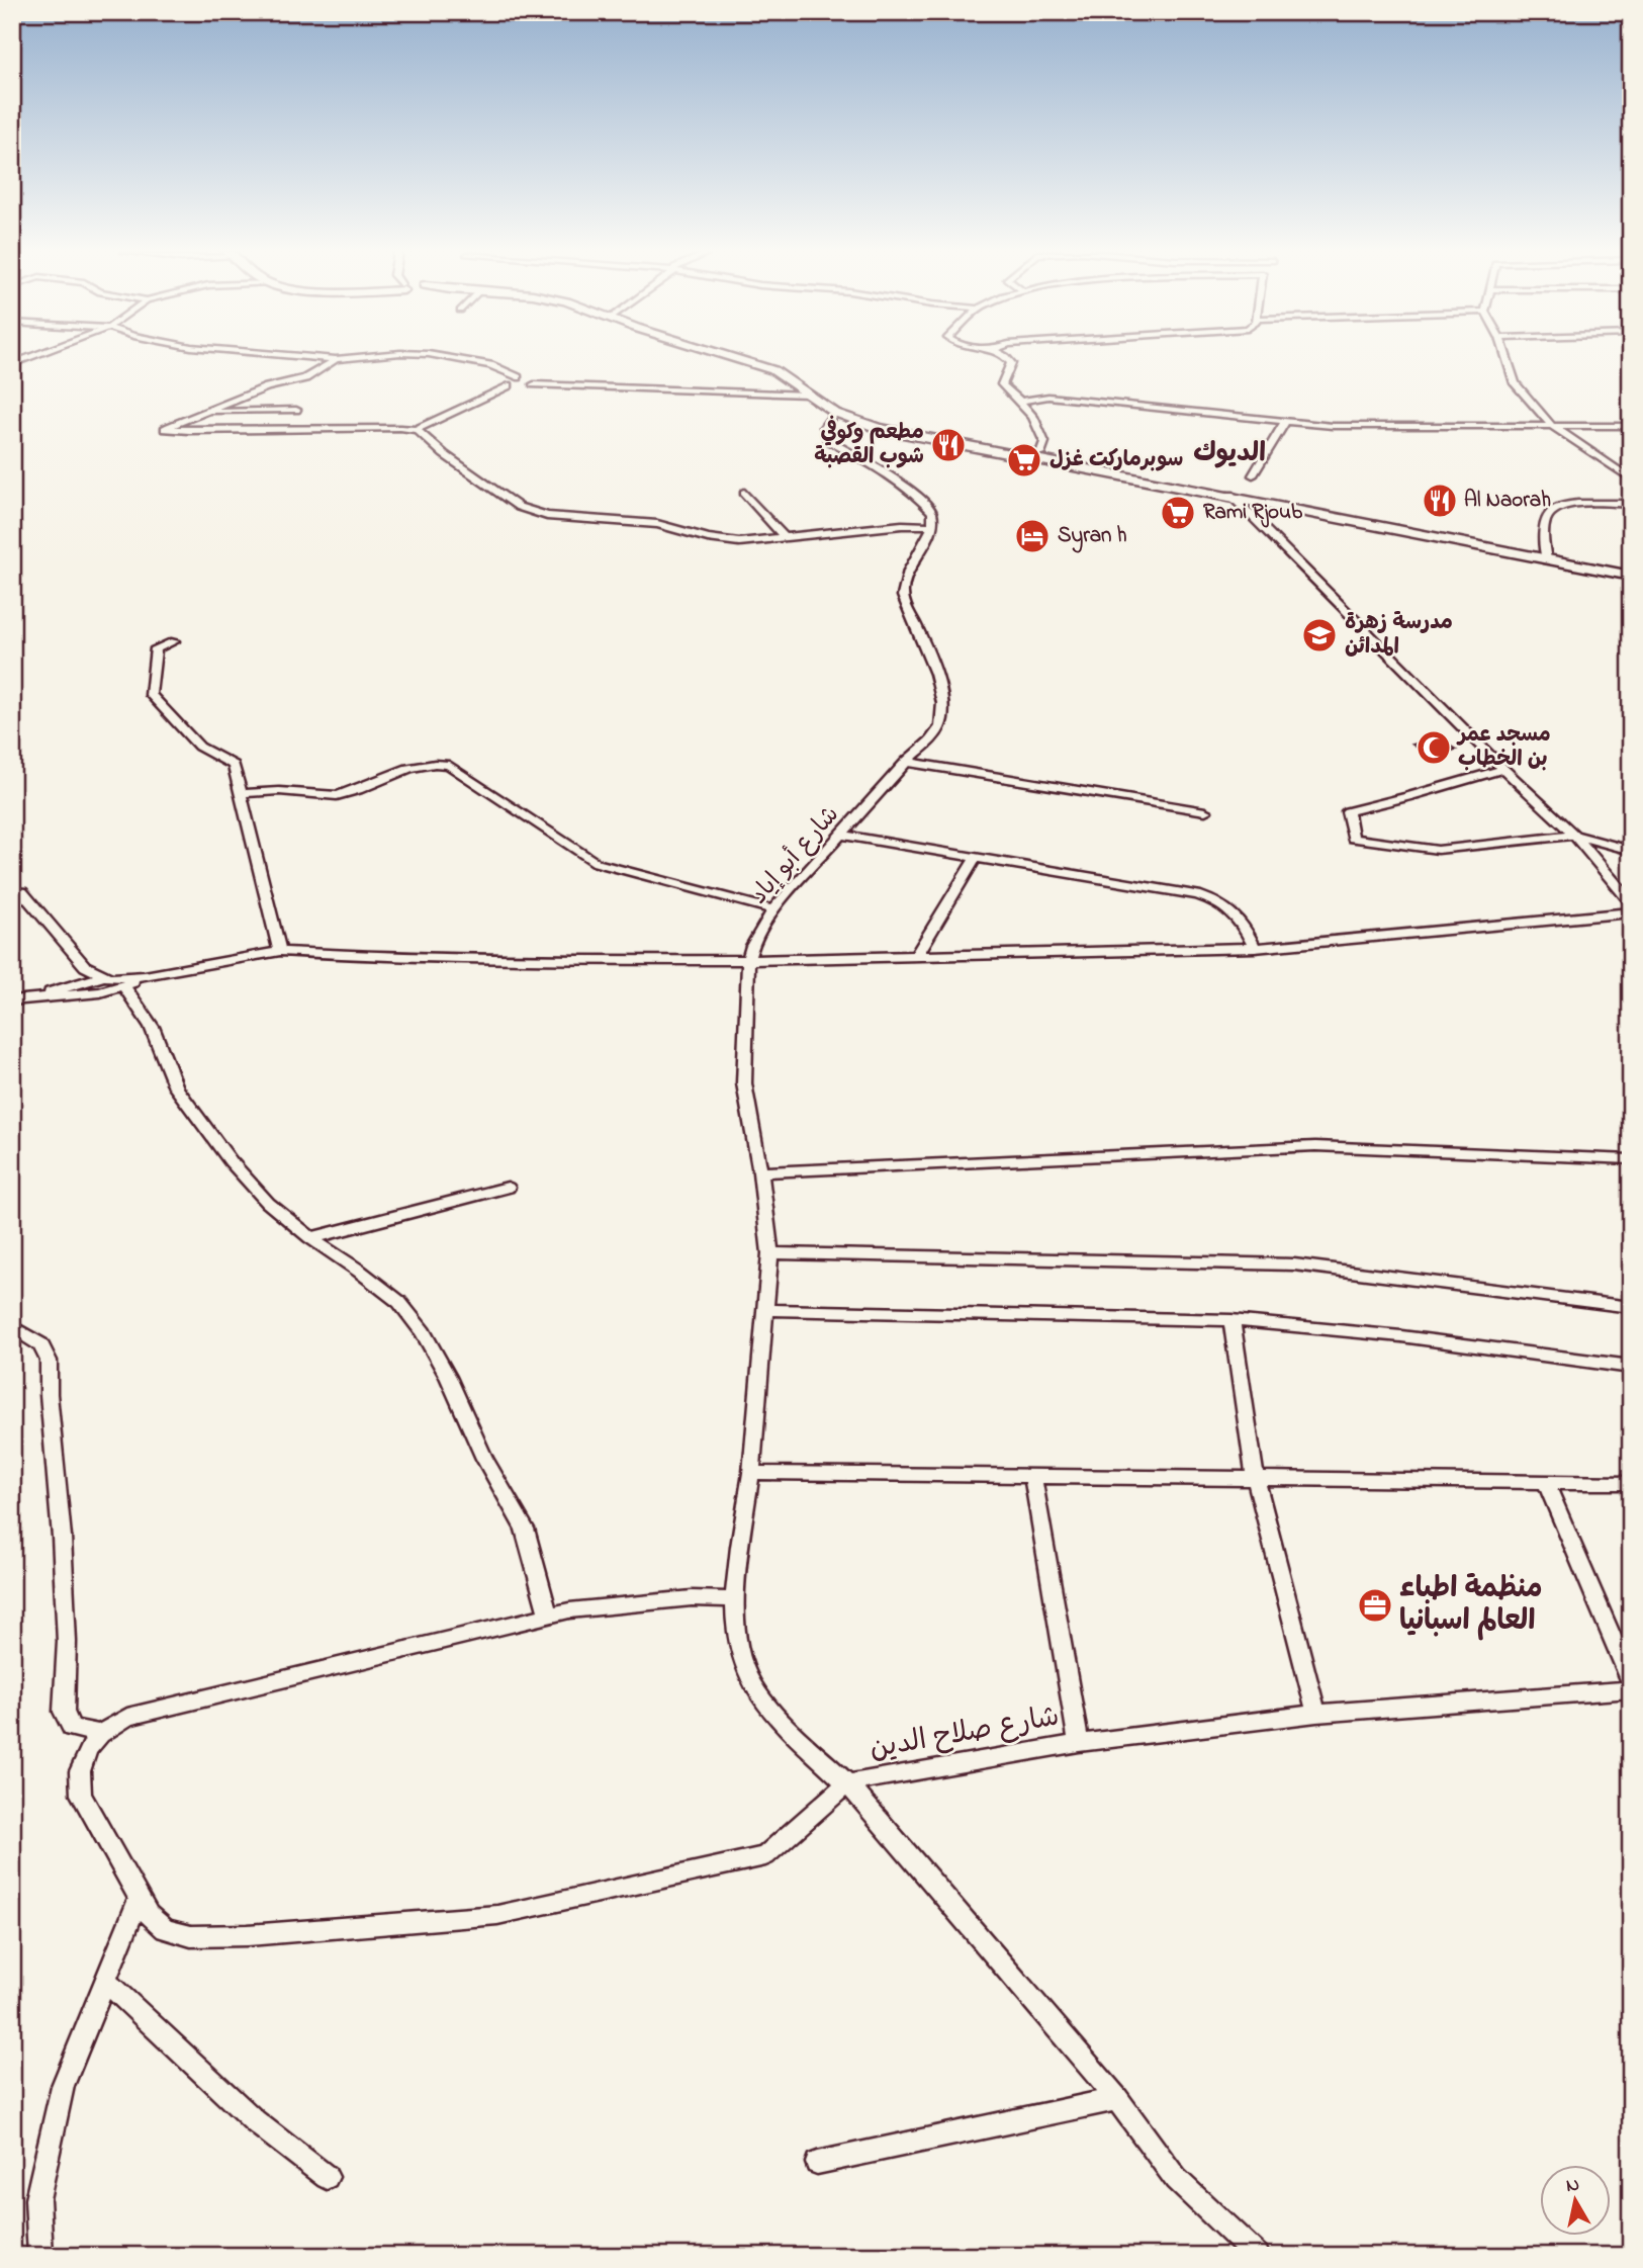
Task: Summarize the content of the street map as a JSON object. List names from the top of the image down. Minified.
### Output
{"streets":{"street":["شارع أبو إياد","شارع صلاح الدين"]},"crossings":[["شارع أبو إياد","شارع صلاح الدين"]],"districts":["الديوك"],"places":{"restaurant":["مطعم وكوفي شوب القصبة","Al Naorah"],"supermarket":["سوبرماركت غزل","Rami Rjoub"],"hotel":["Syran h"],"school or university":["مدرسة زهرة المدائن"],"mosque":["مسجد عمر بن الخطاب"],"office":["منظمة اطباء العالم اسبانيا"]},"north":"top"}
